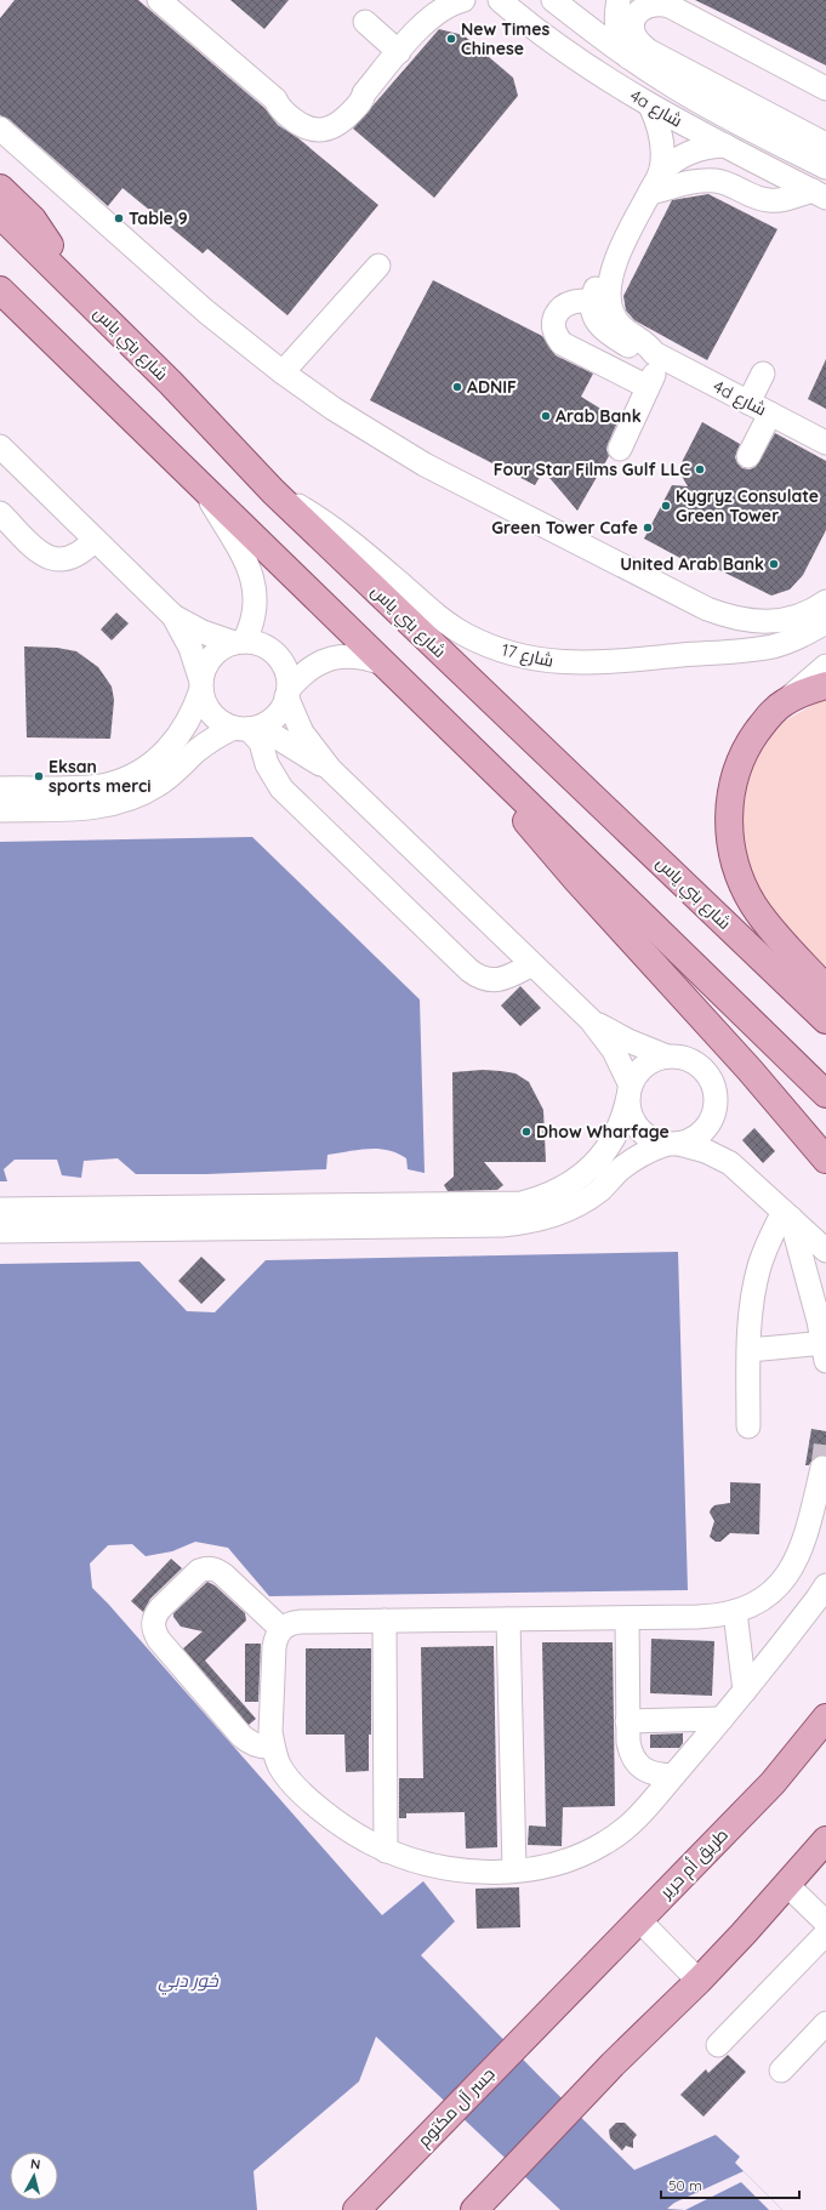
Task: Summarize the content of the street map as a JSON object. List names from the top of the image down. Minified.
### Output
{"streets":{"main road":["شارع بني ياس","طريق أم حرير","جسر آل مكتوم"],"street":["4a شارع","4d شارع","شارع 17"]},"crossings":[["4a شارع","4d شارع"],["شارع بني ياس","شارع 17"],["طريق أم حرير","جسر آل مكتوم"]],"water":["خور دبي"],"places":["New Times Chinese","Table 9","ADNIF","Arab Bank","Four Star Films Gulf LLC","Kygryz Consulate Green Tower","Green Tower Cafe","United Arab Bank","Eksan sports merci","Dhow Wharfage"],"scale_bar":"50 m","north":"top"}
